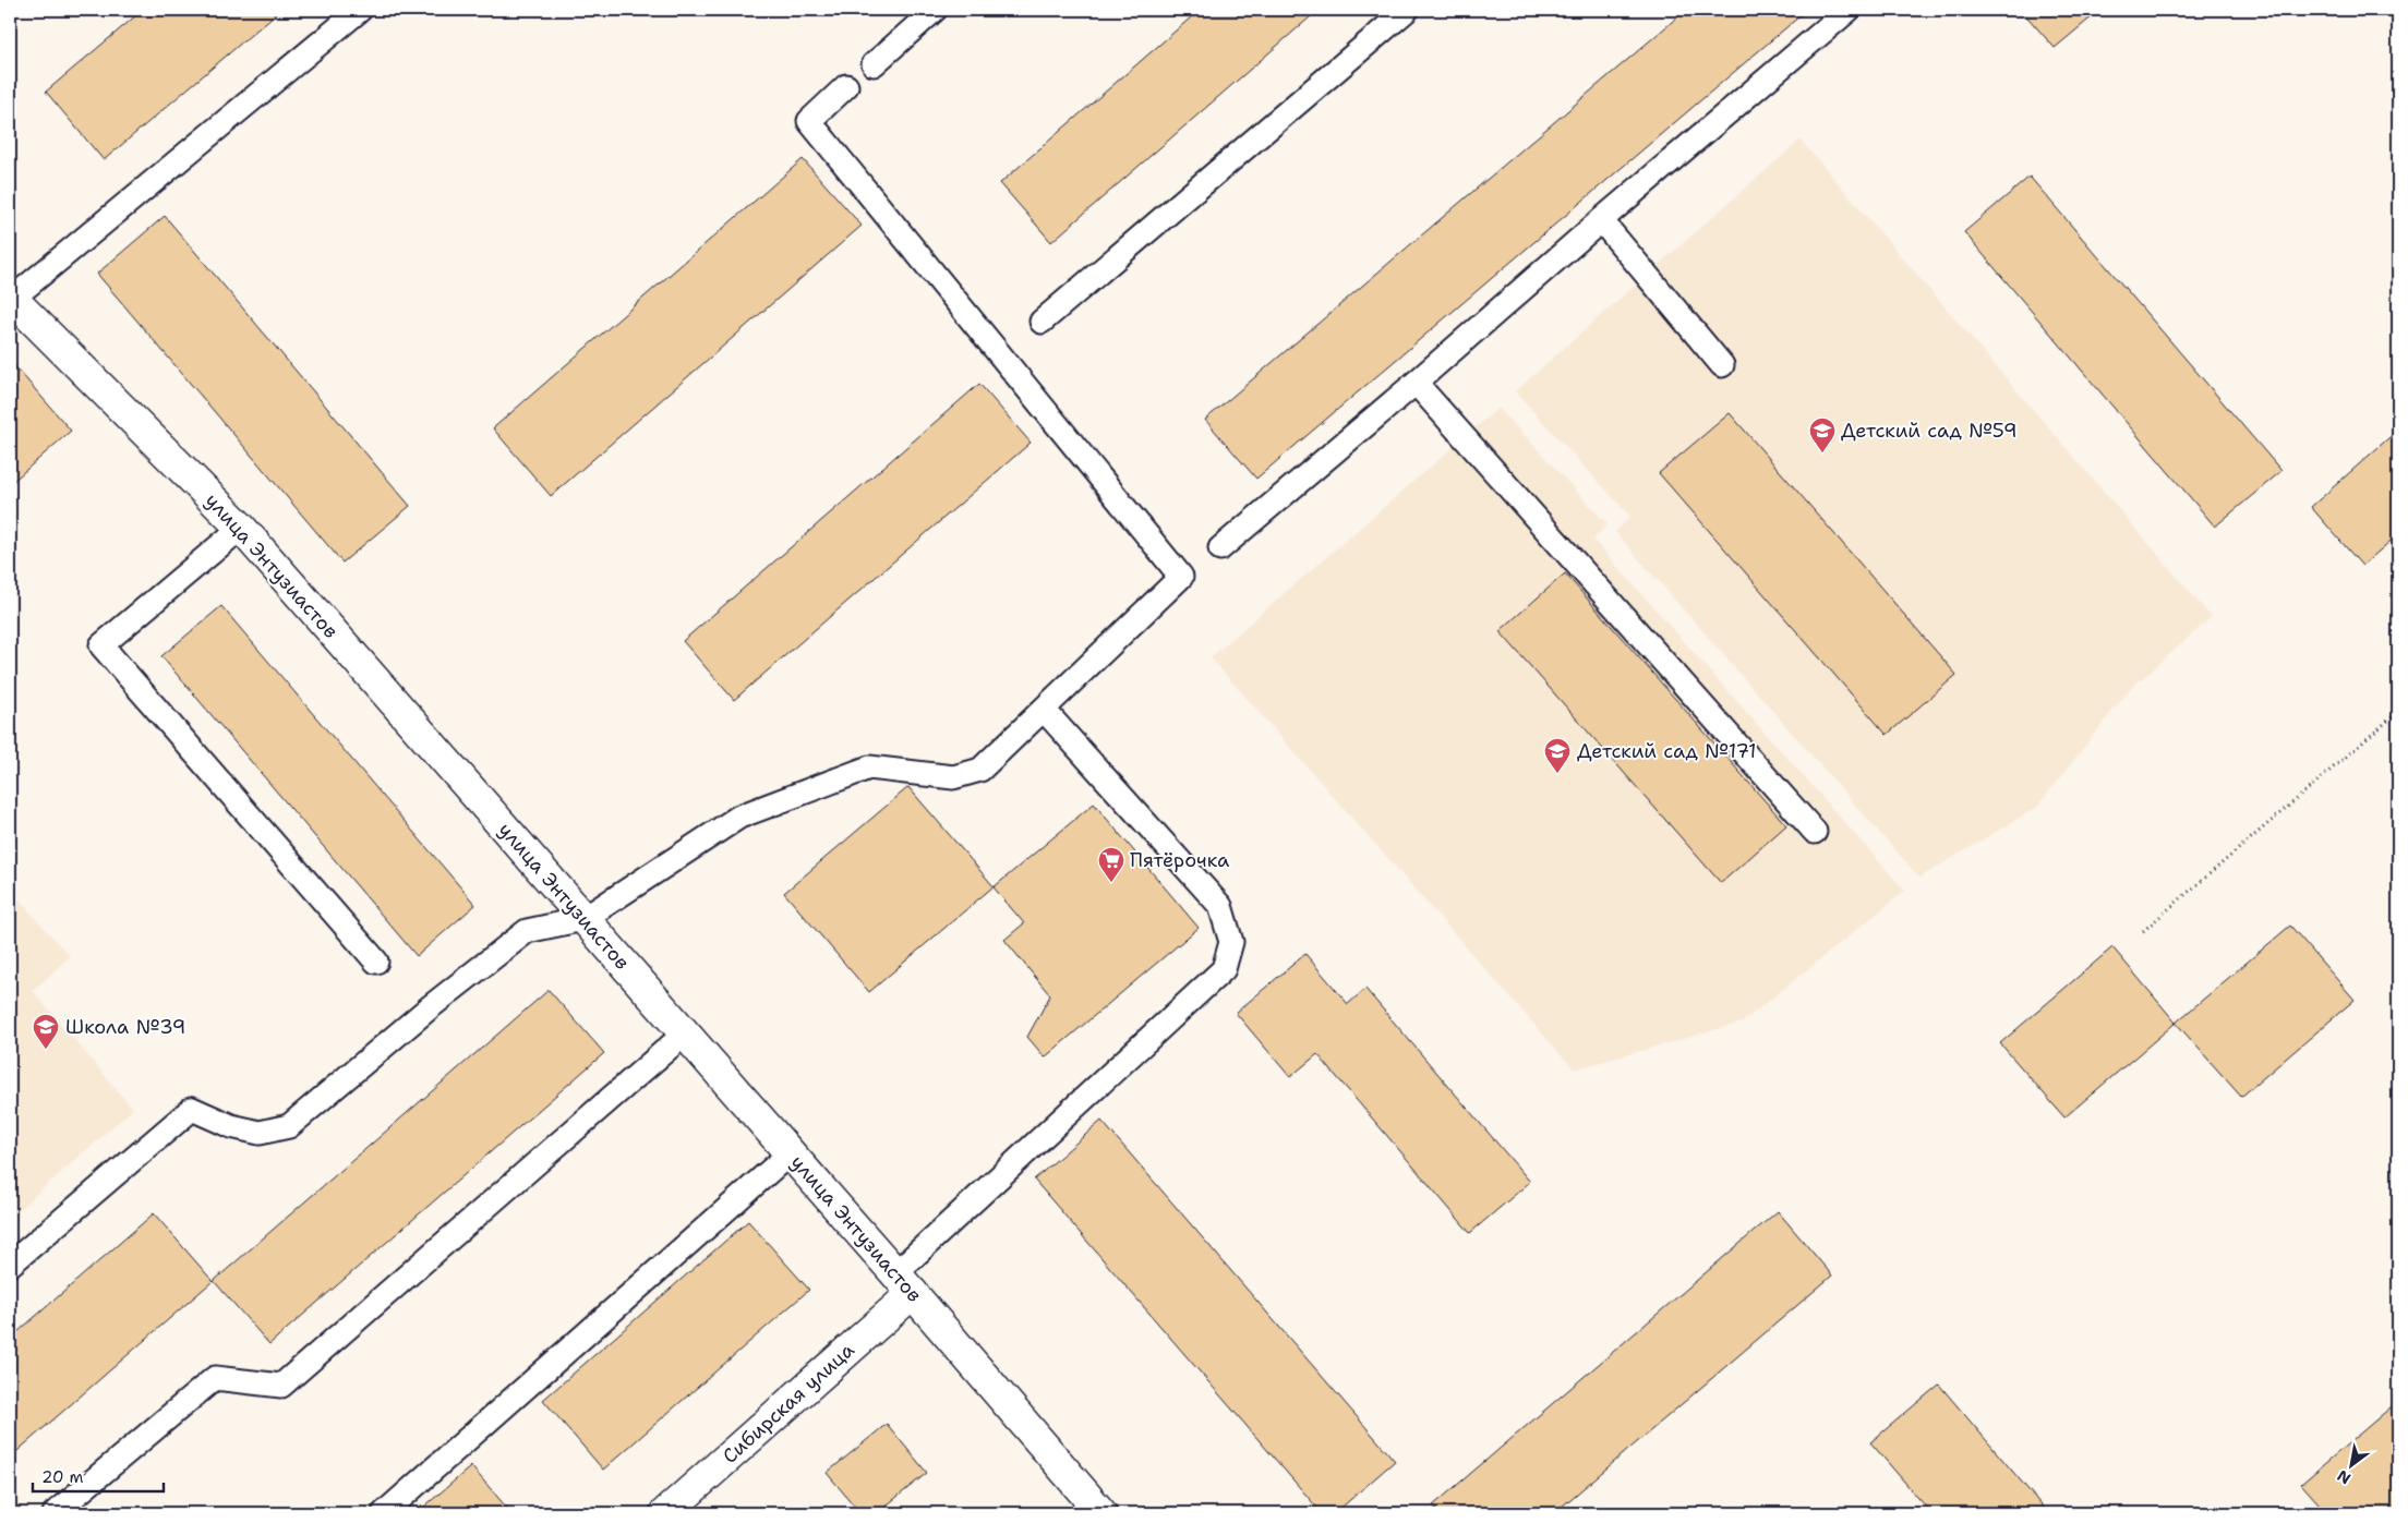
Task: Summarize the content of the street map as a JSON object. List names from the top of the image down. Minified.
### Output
{"streets":{"street":["улица Энтузиастов","Сибирская улица"]},"crossings":[["улица Энтузиастов","Сибирская улица"]],"places":{"school or university":["Детский сад №59","Детский сад №171","Школа №39"],"supermarket":["Пятёрочка"]},"scale_bar":"20 m","north":"bottom left"}
